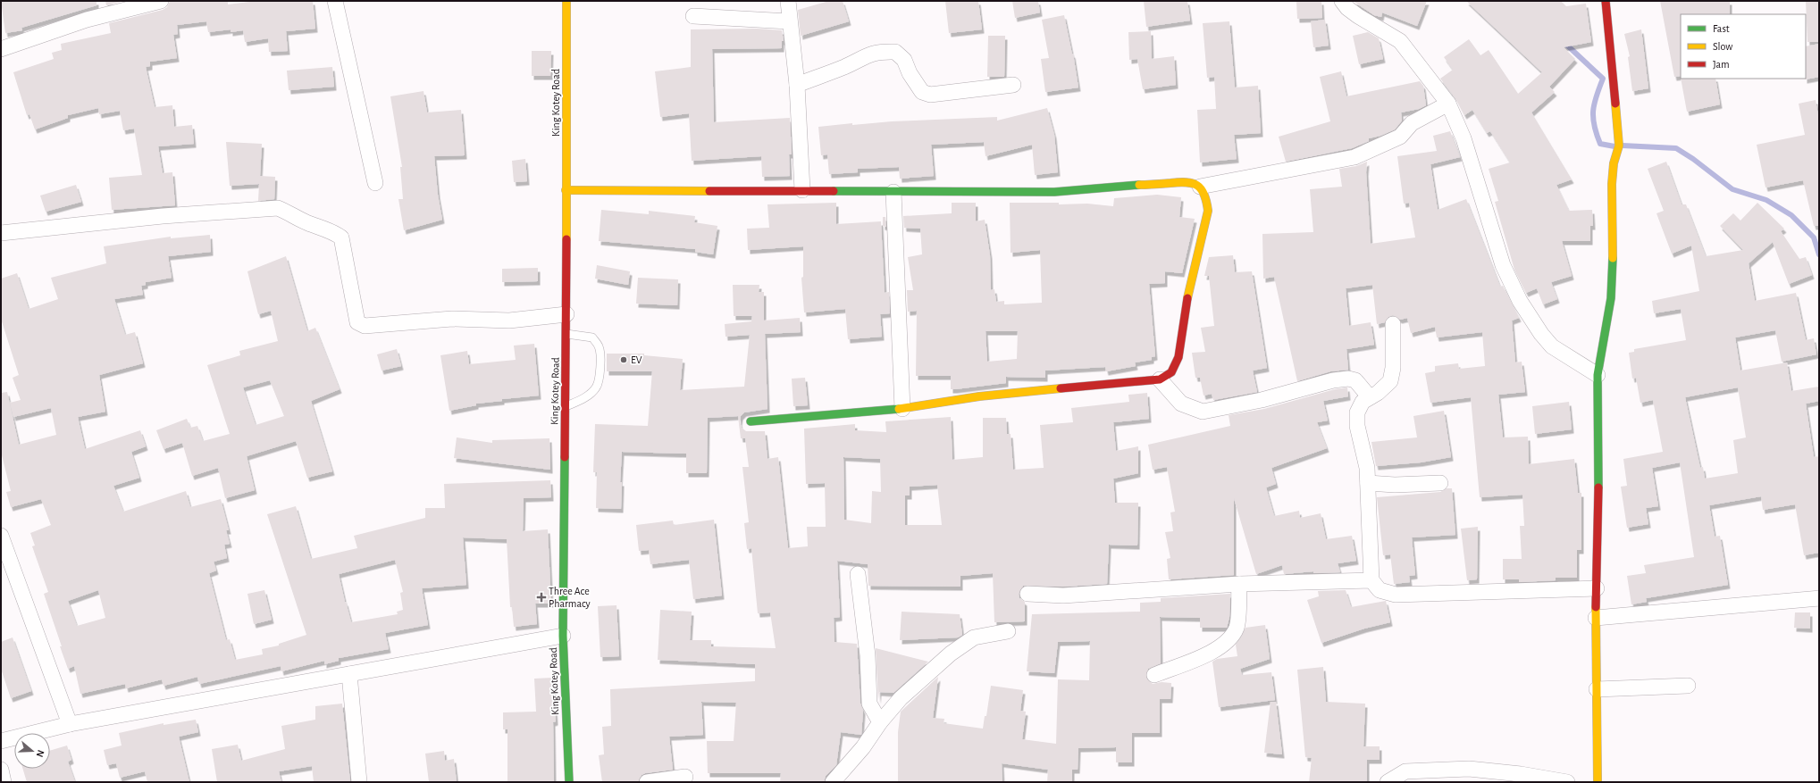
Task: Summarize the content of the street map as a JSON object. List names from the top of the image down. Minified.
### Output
{"streets":{"street":["King Kotey Road"]},"places":{"other":["EV"],"health":["Three Ace Pharmacy"]},"legend":["Fast","Slow","Jam"],"north":"right"}
